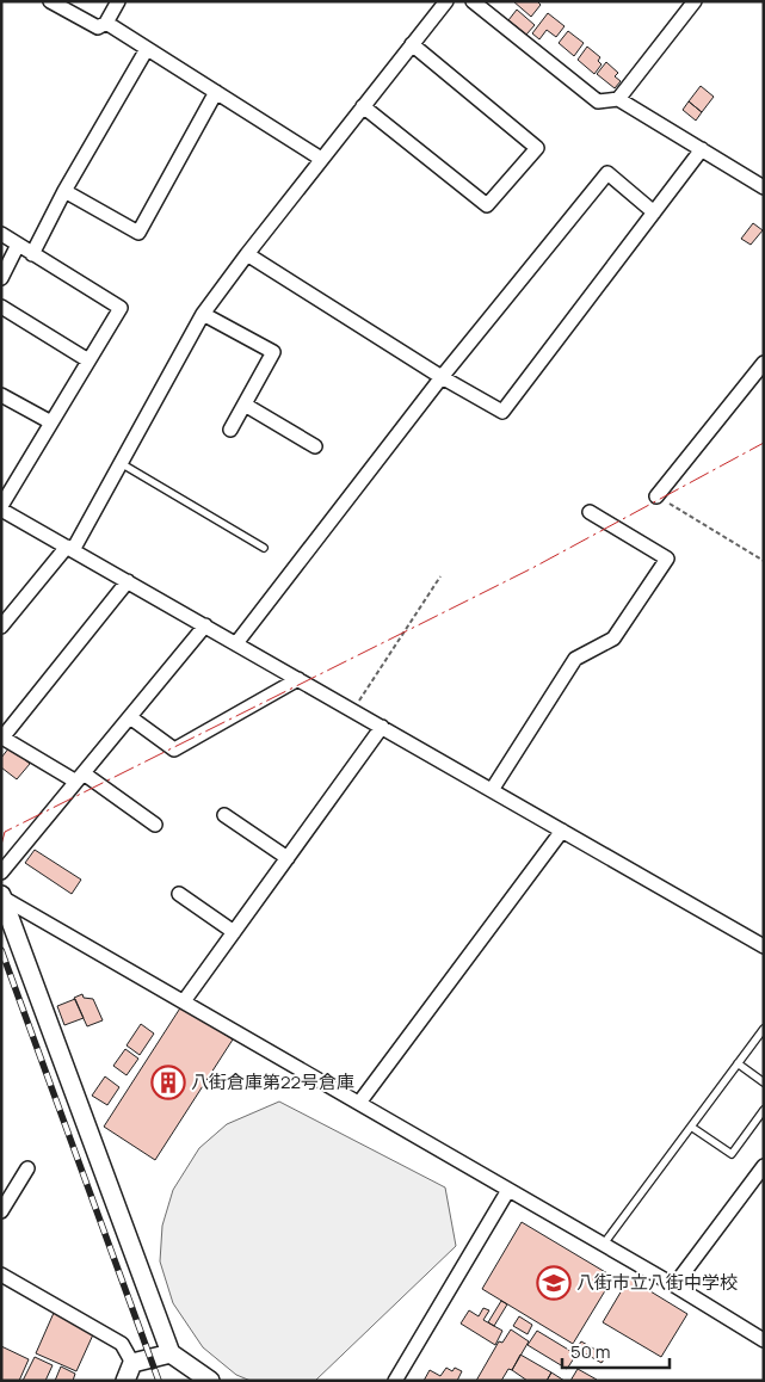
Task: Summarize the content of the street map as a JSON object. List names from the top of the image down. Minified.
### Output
{"places":{"building":["八街倉庫第22号倉庫"],"school or university":["八街市立八街中学校"]},"scale_bar":"50 m"}
